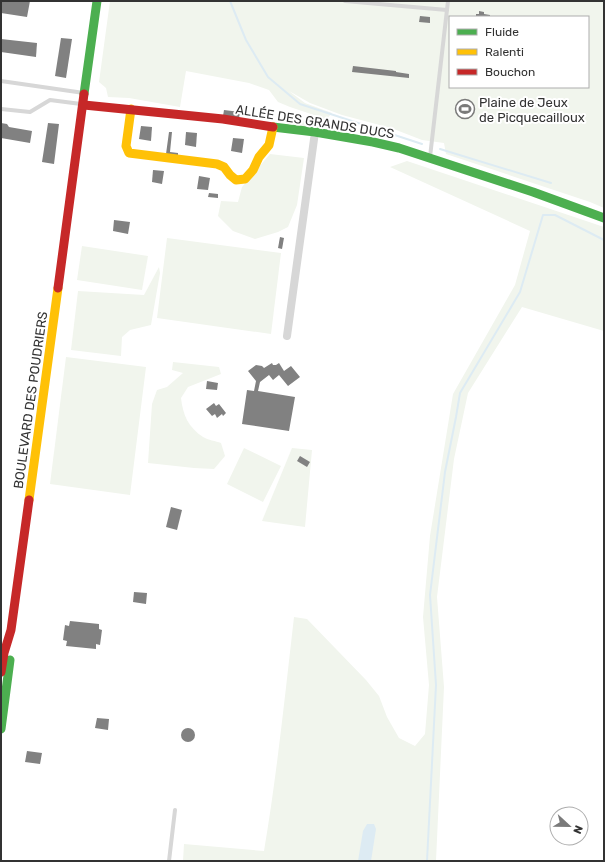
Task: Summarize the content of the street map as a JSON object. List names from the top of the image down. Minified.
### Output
{"streets":{"main road":["ALLÉE DES GRANDS DUCS","BOULEVARD DES POUDRIERS"]},"crossings":[["ALLÉE DES GRANDS DUCS","BOULEVARD DES POUDRIERS"]],"places":{"sports":["Plaine de Jeux de Picquecailloux"]},"legend":["Fluide","Ralenti","Bouchon"],"north":"right"}
